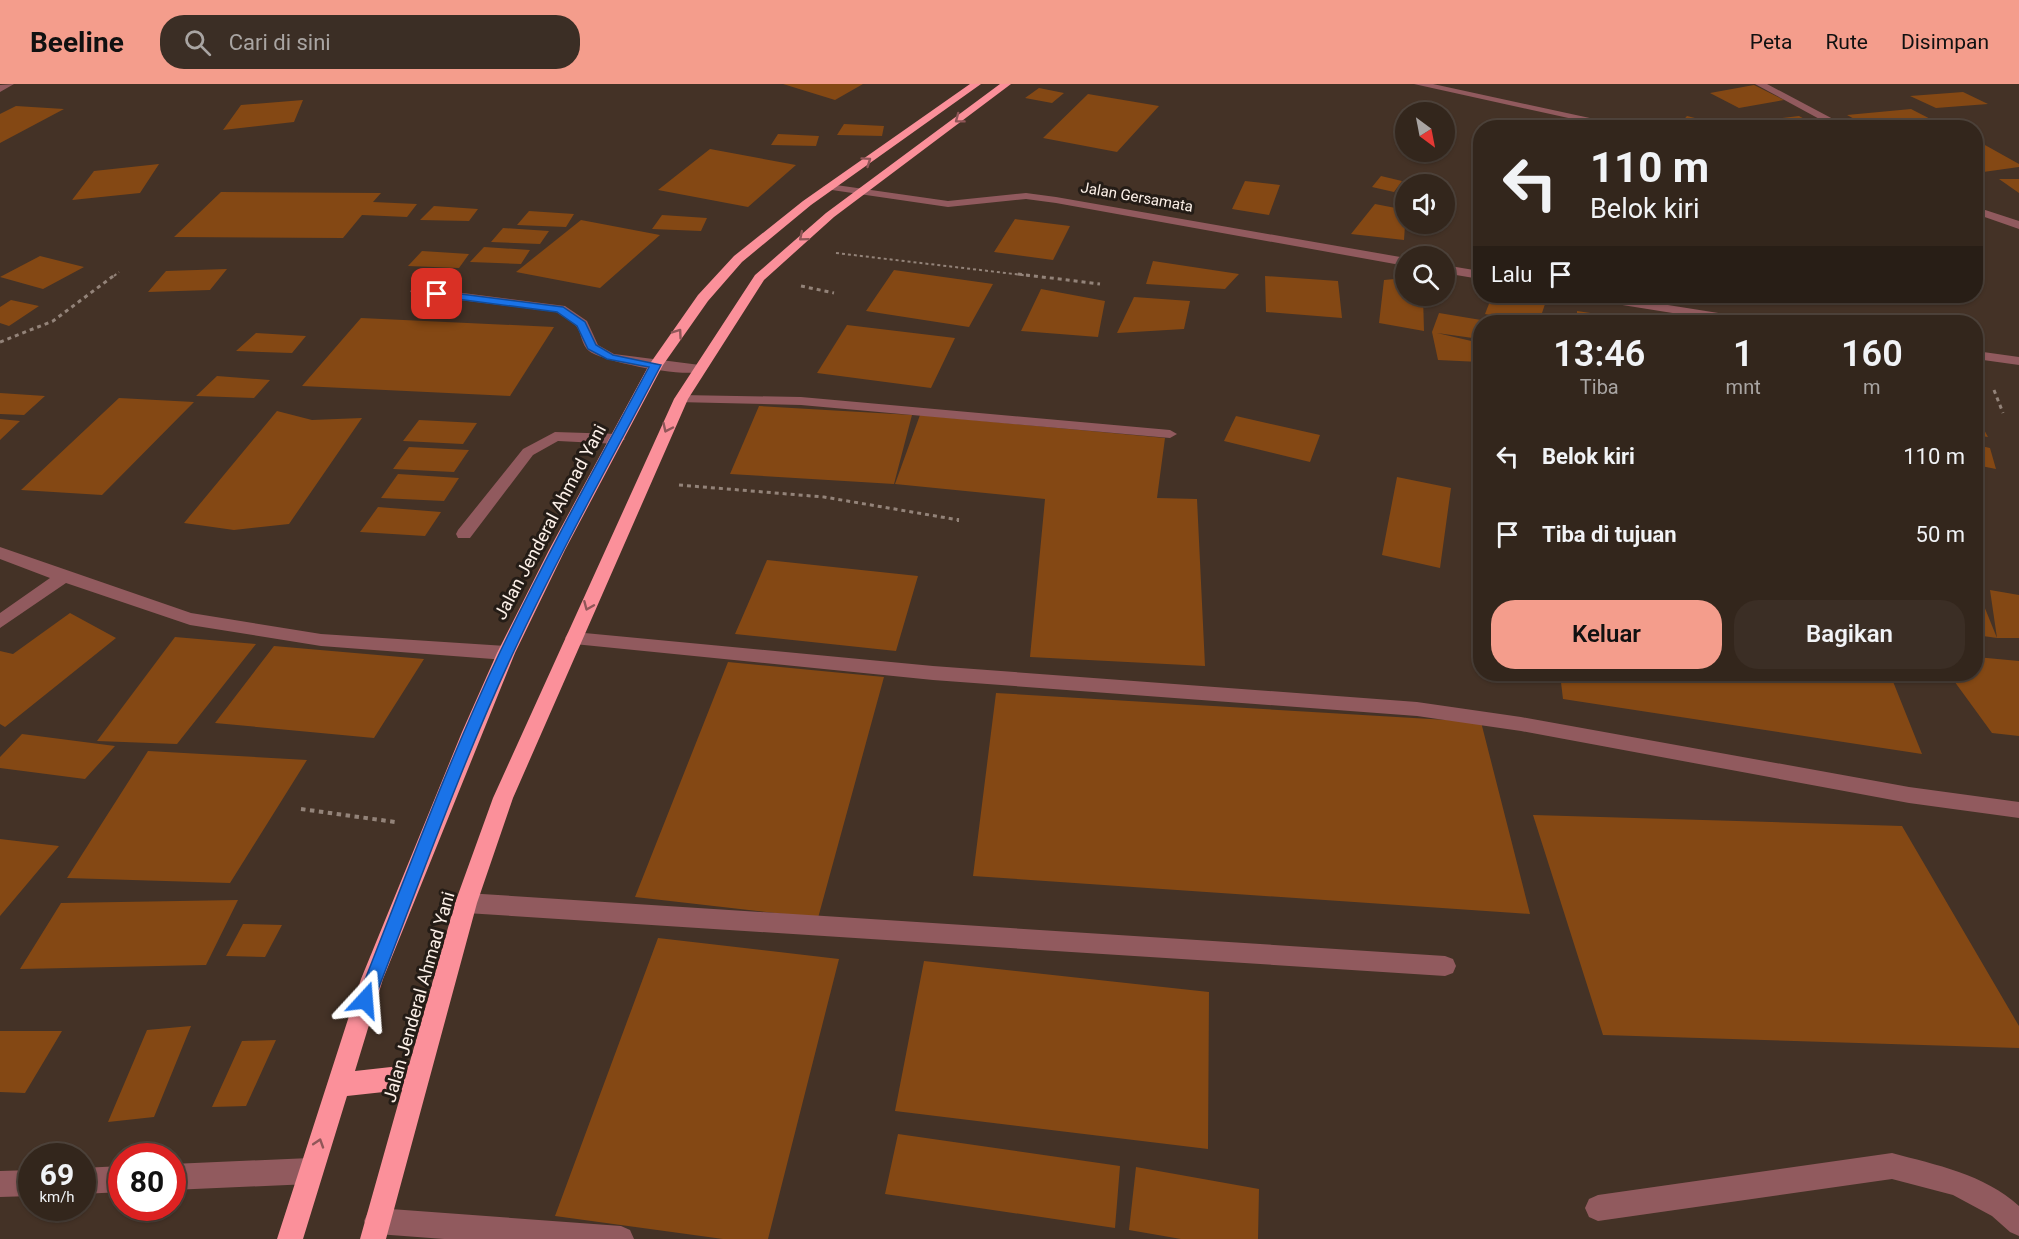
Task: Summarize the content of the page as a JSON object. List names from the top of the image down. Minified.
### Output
{"streets":{"highway":["Jalan Jenderal Ahmad Yani"],"street":["Jalan Gersamata"]},"crossings":[["Jalan Gersamata","Jalan Jenderal Ahmad Yani"]],"north":"bottom right","page":{"header":"Beeline","search":"Cari di sini","nav":["Peta","Rute","Disimpan"],"turn":["110 m","Belok kiri"],"then":"Lalu","eta":["13:46","Tiba","1","mnt","160","m"],"list":[{"name":"Belok kiri","value":"110 m"},{"name":"Tiba di tujuan","value":"50 m"}],"buttons":["Keluar","Bagikan"],"speed":"69 km/h","limit":"80"}}
